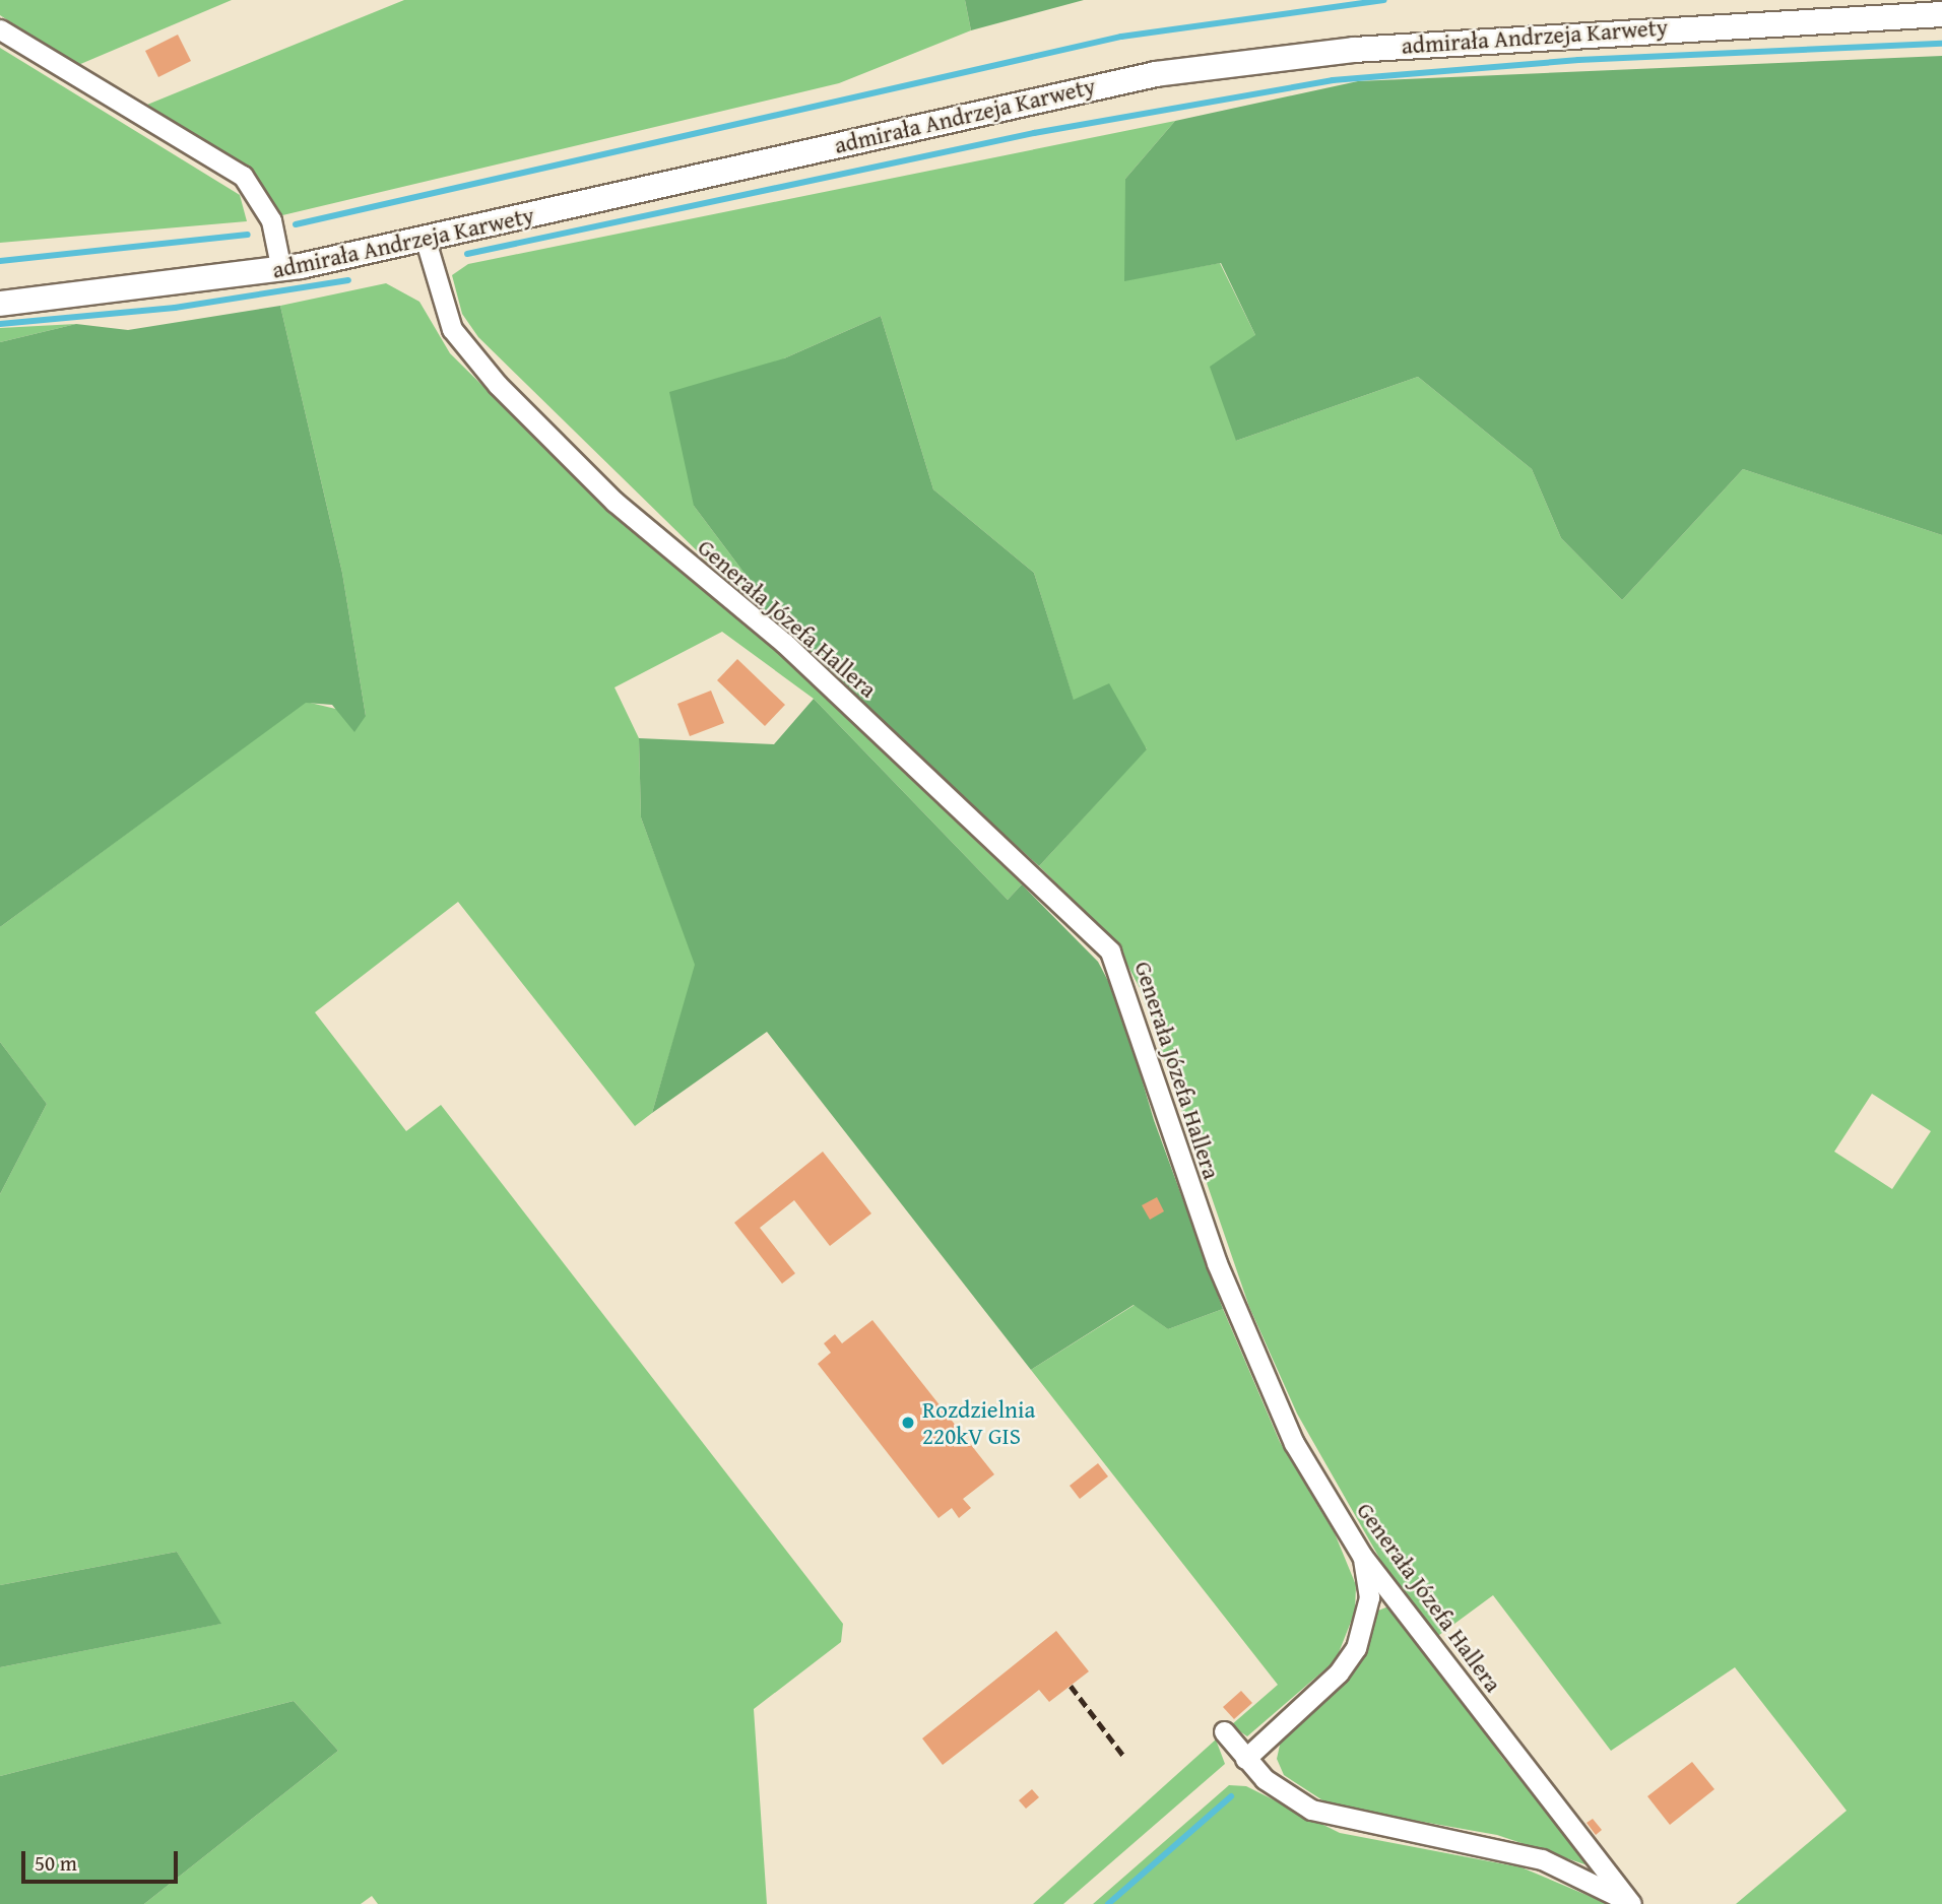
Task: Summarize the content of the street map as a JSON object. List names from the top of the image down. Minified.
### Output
{"streets":{"main road":["admirała Andrzeja Karwety"],"street":["Generała Józefa Hallera"]},"crossings":[["admirała Andrzeja Karwety","Generała Józefa Hallera"]],"places":["Rozdzielnia 220kV GIS"],"scale_bar":"50 m"}
